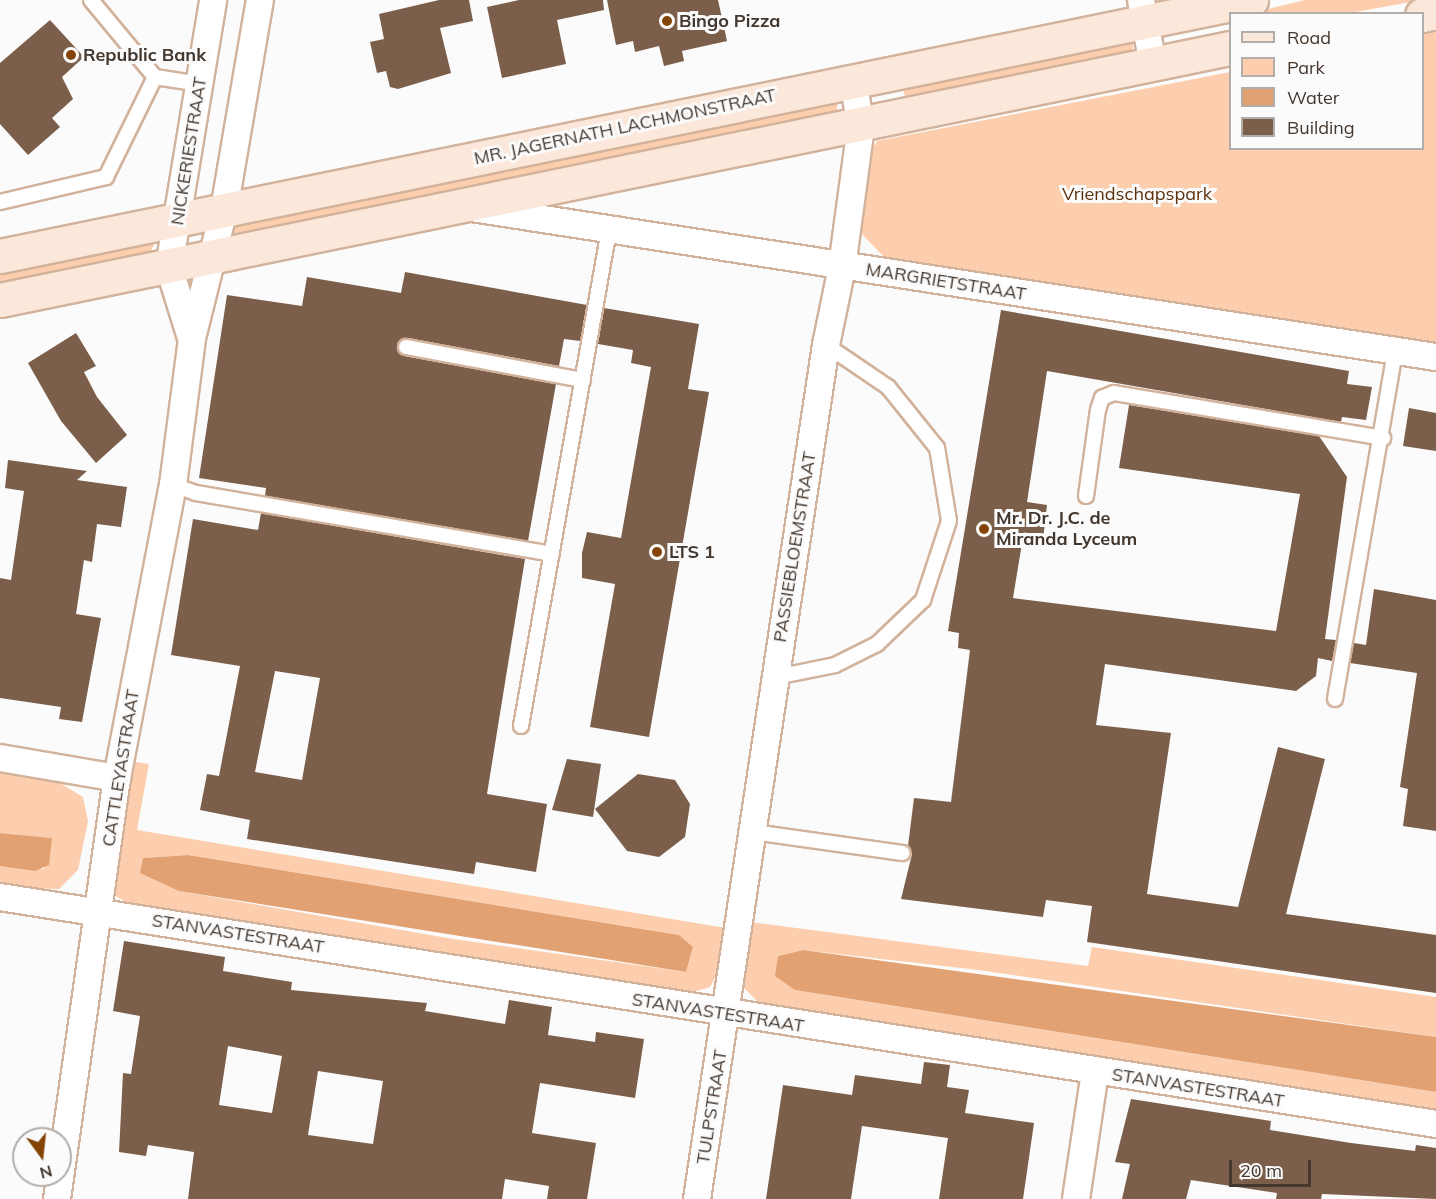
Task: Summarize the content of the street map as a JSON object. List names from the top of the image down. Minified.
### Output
{"streets":{"main road":["MR. JAGERNATH LACHMONSTRAAT"],"street":["NICKERIESTRAAT","MARGRIETSTRAAT","PASSIEBLOEMSTRAAT","CATTLEYASTRAAT","STANVASTESTRAAT","TULPSTRAAT"]},"crossings":[["MR. JAGERNATH LACHMONSTRAAT","NICKERIESTRAAT"],["MR. JAGERNATH LACHMONSTRAAT","PASSIEBLOEMSTRAAT"],["MR. JAGERNATH LACHMONSTRAAT","CATTLEYASTRAAT"],["NICKERIESTRAAT","CATTLEYASTRAAT"],["MARGRIETSTRAAT","PASSIEBLOEMSTRAAT"],["PASSIEBLOEMSTRAAT","STANVASTESTRAAT"],["PASSIEBLOEMSTRAAT","TULPSTRAAT"],["CATTLEYASTRAAT","STANVASTESTRAAT"],["STANVASTESTRAAT","TULPSTRAAT"]],"parks":["Vriendschapspark"],"places":["Bingo Pizza","Republic Bank","Mr. Dr. J.C. de Miranda Lyceum","LTS 1"],"legend":["Road","Park","Water","Building"],"scale_bar":"20 m","north":"bottom"}
